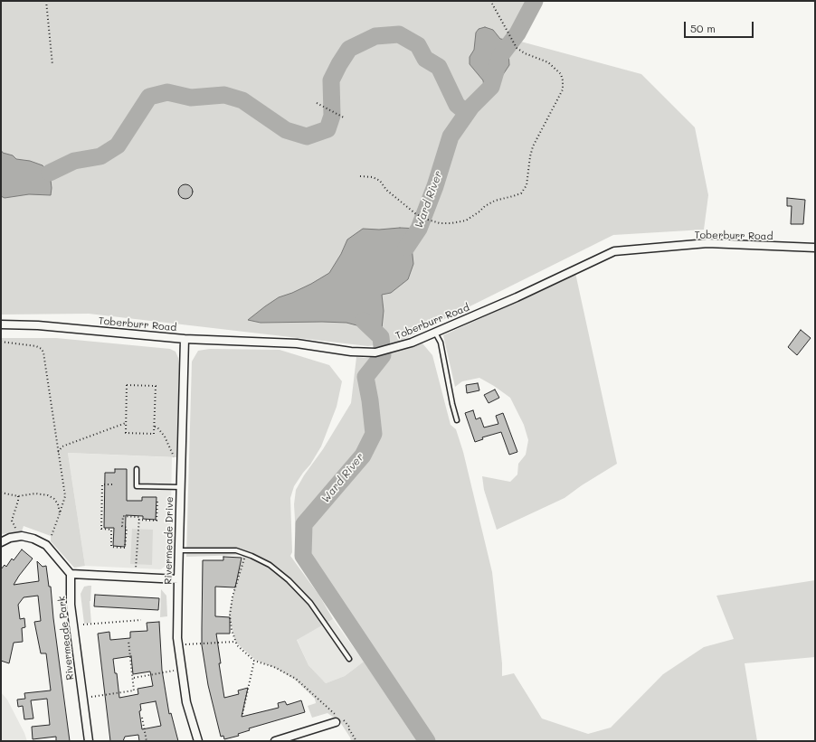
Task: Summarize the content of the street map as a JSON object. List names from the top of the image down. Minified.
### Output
{"streets":{"street":["Toberburr Road","Rivermeade Drive","Rivermeade Park"]},"crossings":[["Toberburr Road","Rivermeade Drive"]],"water":["Ward River"],"scale_bar":"50 m"}
